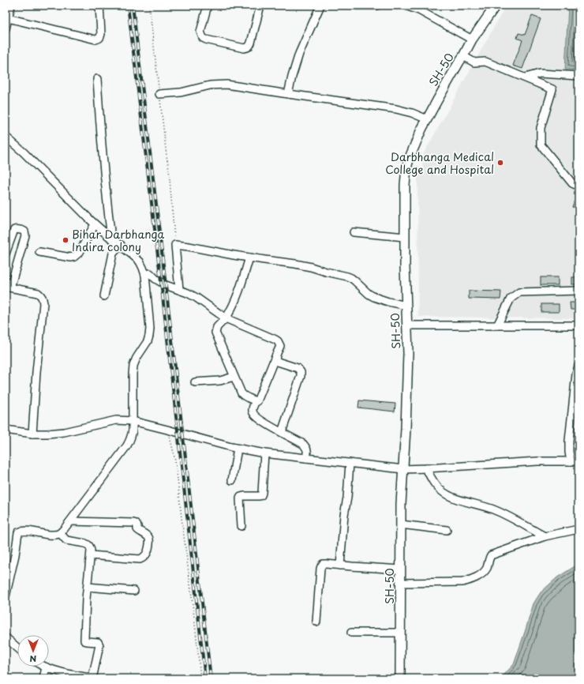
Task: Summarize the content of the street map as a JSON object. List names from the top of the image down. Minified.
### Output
{"streets":{"main road":["SH-50"]},"places":["Darbhanga Medical College and Hospital","Bihar Darbhanga Indira colony"],"north":"bottom"}
